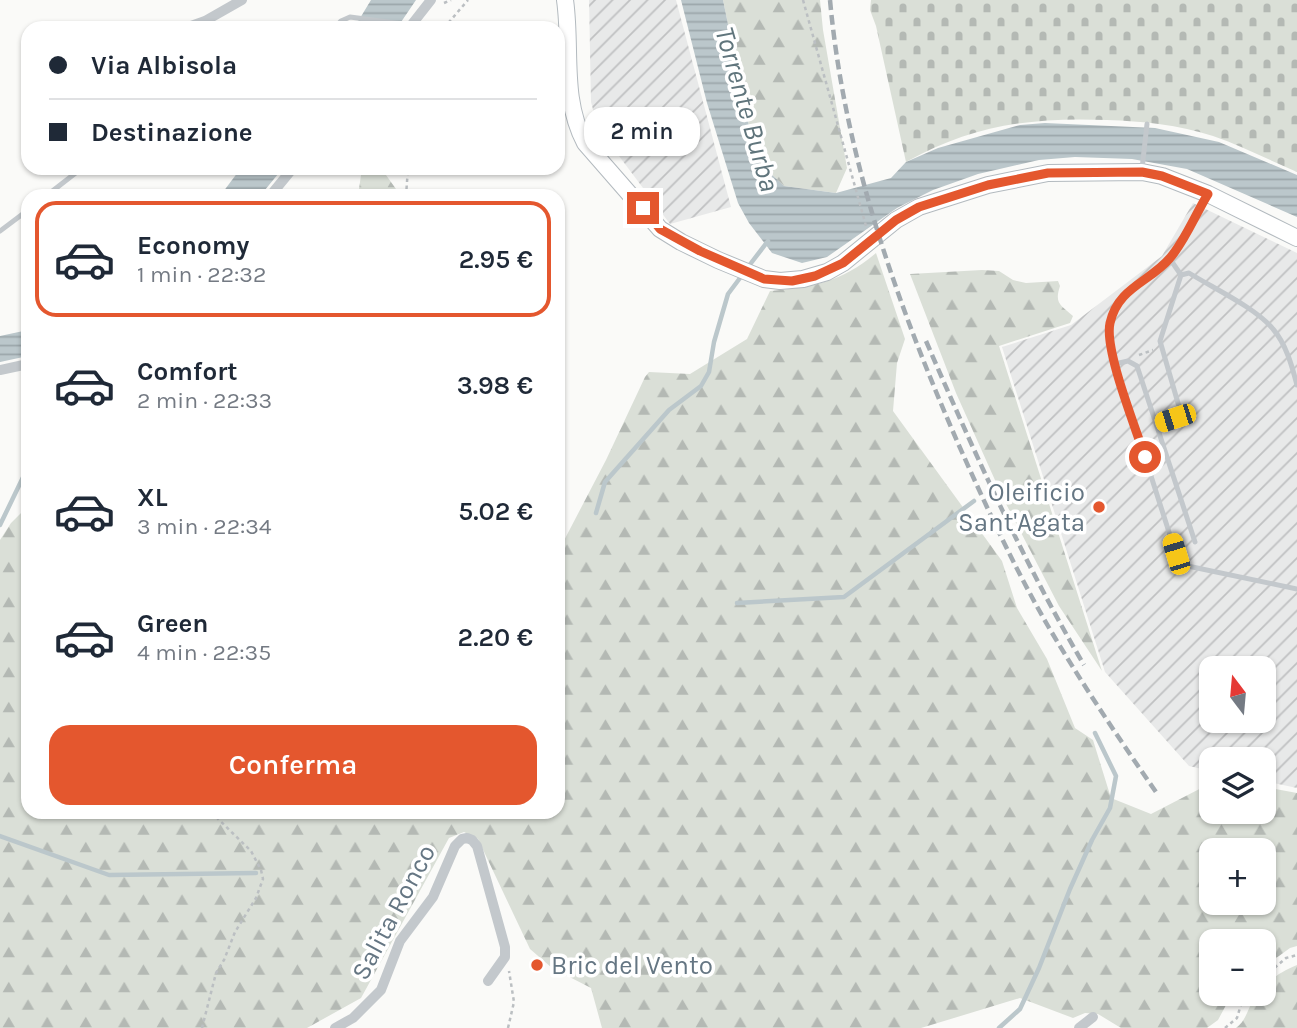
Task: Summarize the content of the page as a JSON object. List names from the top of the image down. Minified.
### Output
{"streets":{"street":["Salita Ronco"]},"water":["Torrente Burba"],"places":["Oleificio Sant'Agata","Bric del Vento"],"north":"top","page":{"banner":["Via Albisola","Destinazione"],"bubble":"2 min","list":[{"name":"Economy","note":"1 min · 22:32","value":"2.95 €"},{"name":"Comfort","note":"2 min · 22:33","value":"3.98 €"},{"name":"XL","note":"3 min · 22:34","value":"5.02 €"},{"name":"Green","note":"4 min · 22:35","value":"2.20 €"}],"map_buttons":["+","−"],"buttons":"Conferma"}}
